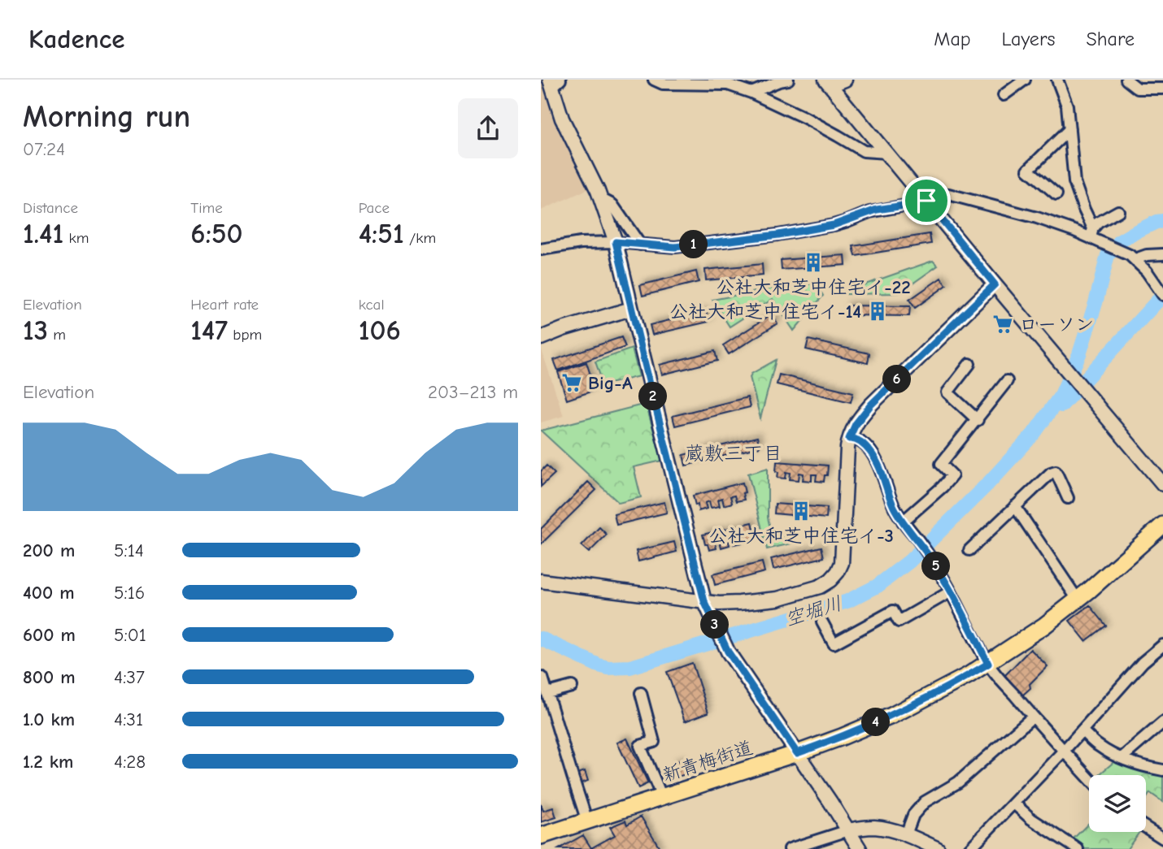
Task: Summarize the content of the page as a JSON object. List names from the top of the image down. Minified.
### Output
{"streets":{"main road":["新青梅街道"]},"districts":["蔵敷三丁目"],"water":["空堀川"],"places":{"building":["公社大和芝中住宅イ-22","公社大和芝中住宅イ-14","公社大和芝中住宅イ-3"],"supermarket":["ローソン","Big-A"]},"page":{"header":"Kadence","nav":["Map","Layers","Share"],"heading":["Morning run","07:24"],"stats":[["Distance","1.41 km"],["Time","6:50"],["Pace","4:51 /km"],["Elevation","13 m"],["Heart rate","147 bpm"],["kcal","106"]],"pins":["1","6","2","5","3","4"],"chart":["Elevation","203–213 m"],"list":[{"name":"200 m","note":"5:14"},{"name":"400 m","note":"5:16"},{"name":"600 m","note":"5:01"},{"name":"800 m","note":"4:37"},{"name":"1.0 km","note":"4:31"},{"name":"1.2 km","note":"4:28"}]}}
